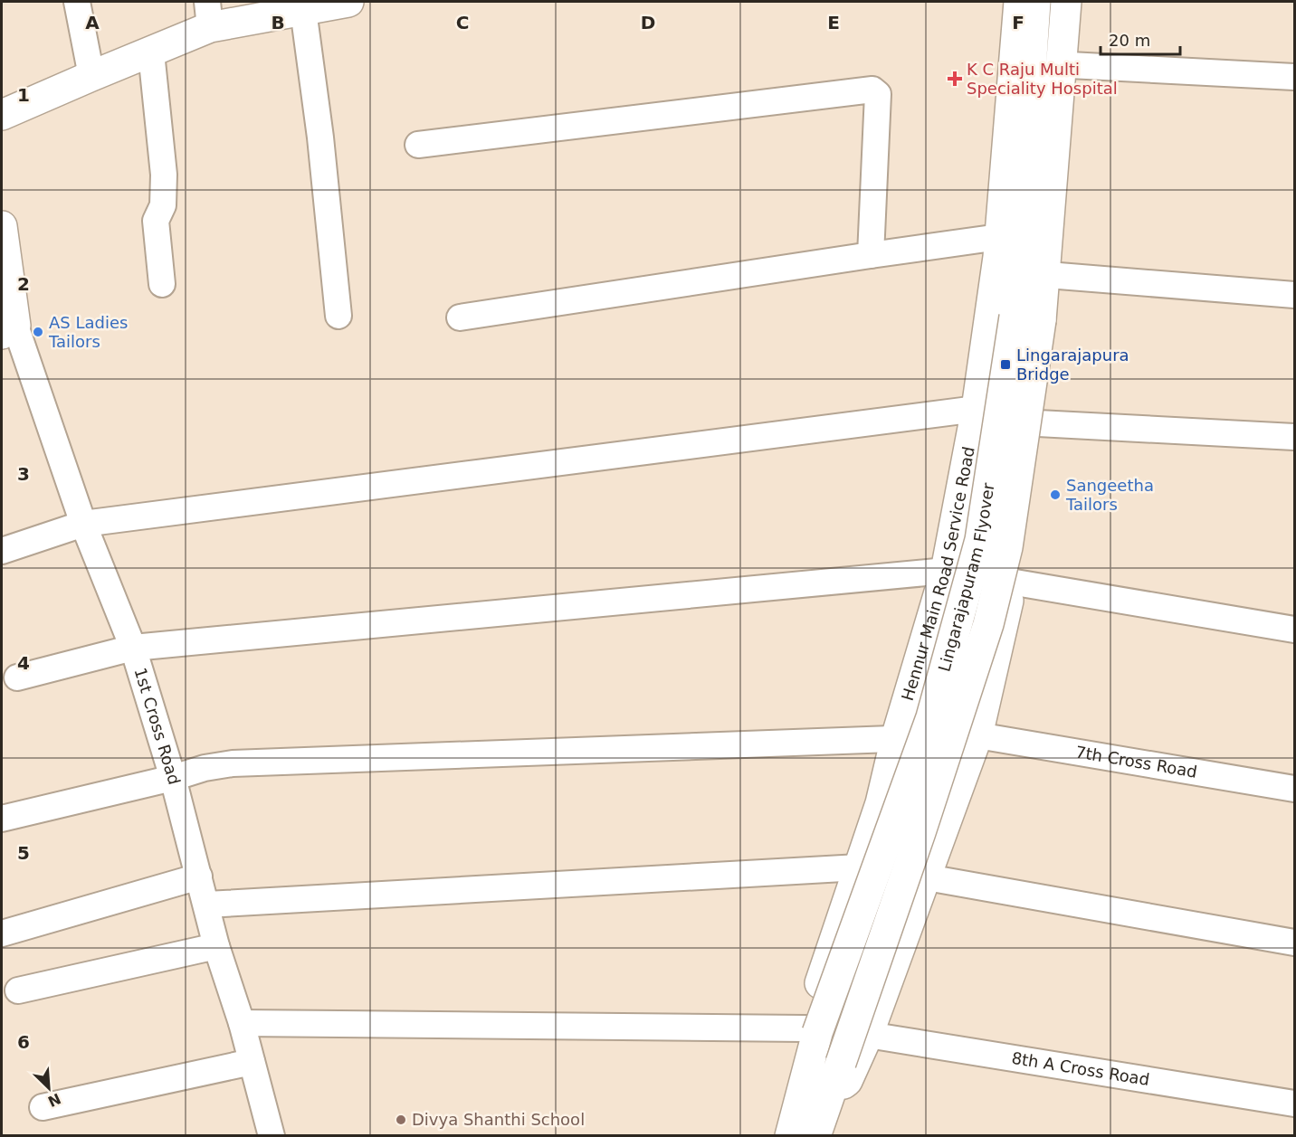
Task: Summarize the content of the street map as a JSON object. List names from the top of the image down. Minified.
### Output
{"streets":{"street":["Hennur Main Road Service Road","Lingarajapuram Flyover","1st Cross Road","7th Cross Road","8th A Cross Road"]},"crossings":[["Hennur Main Road Service Road","Lingarajapuram Flyover"],["Hennur Main Road Service Road","7th Cross Road"],["1st Cross Road","7th Cross Road"]],"places":{"health":["K C Raju Multi Speciality Hospital"],"other":["AS Ladies Tailors","Sangeetha Tailors","Divya Shanthi School"],"transit":["Lingarajapura Bridge"]},"scale_bar":"20 m","north":"bottom right","grid":{"columns":["A","B","C","D","E","F"],"rows":["1","2","3","4","5","6"]}}
